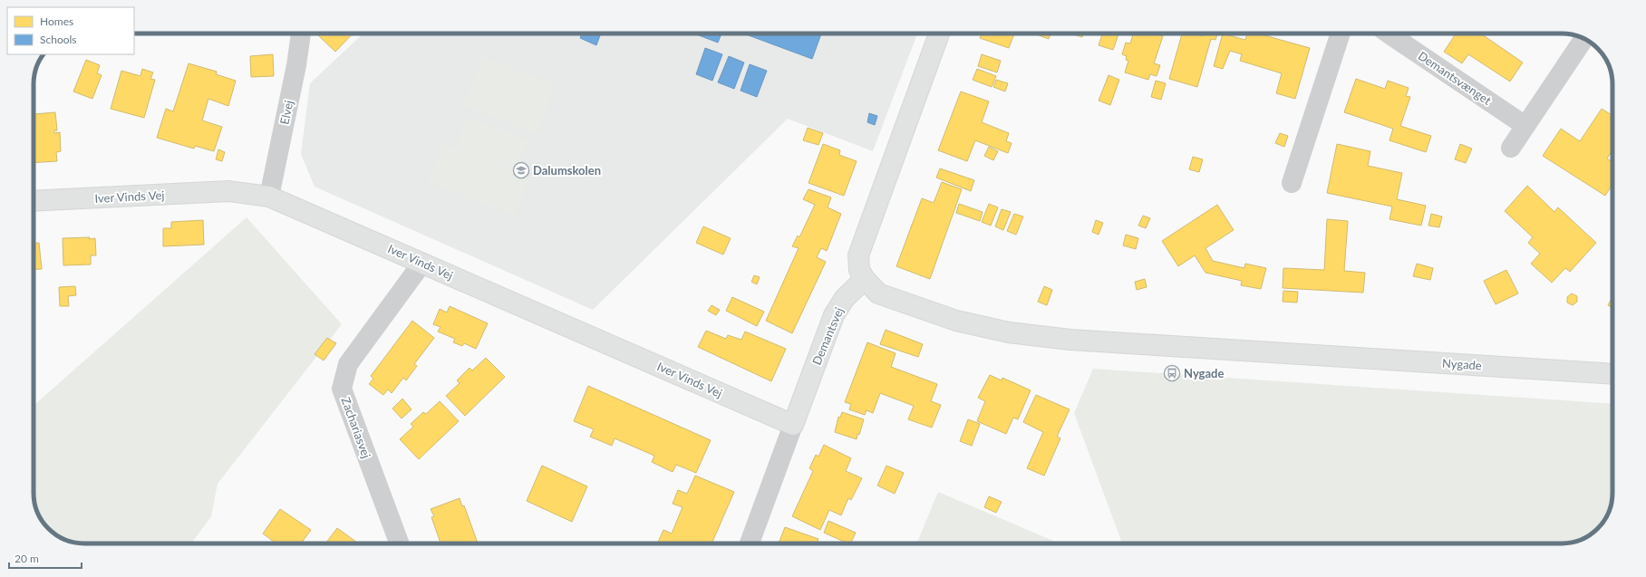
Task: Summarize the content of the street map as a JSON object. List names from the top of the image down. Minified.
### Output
{"streets":{"street":["Demantsvænget","Elvej","Iver Vinds Vej","Demantsvej","Nygade","Zachariasvej"]},"crossings":[["Elvej","Iver Vinds Vej"],["Iver Vinds Vej","Demantsvej"],["Iver Vinds Vej","Zachariasvej"],["Demantsvej","Nygade"]],"places":{"school or university":["Dalumskolen"],"bus stop":["Nygade"]},"legend":["Homes","Schools"],"scale_bar":"20 m"}
